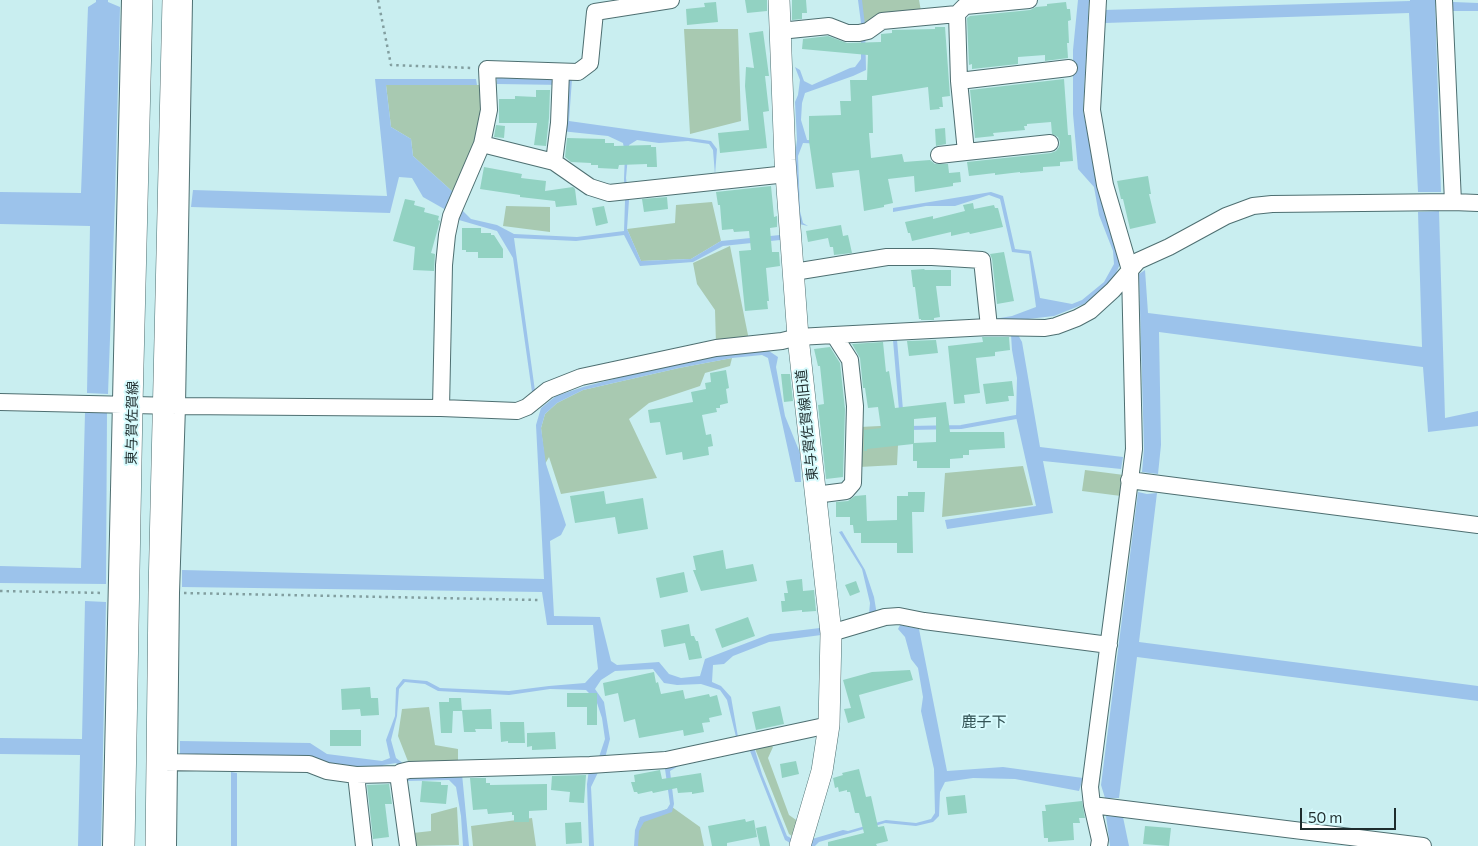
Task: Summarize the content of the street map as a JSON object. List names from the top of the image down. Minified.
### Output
{"streets":{"main road":["東与賀佐賀線","東与賀佐賀線旧道"]},"districts":["鹿子下"],"scale_bar":"50 m"}
